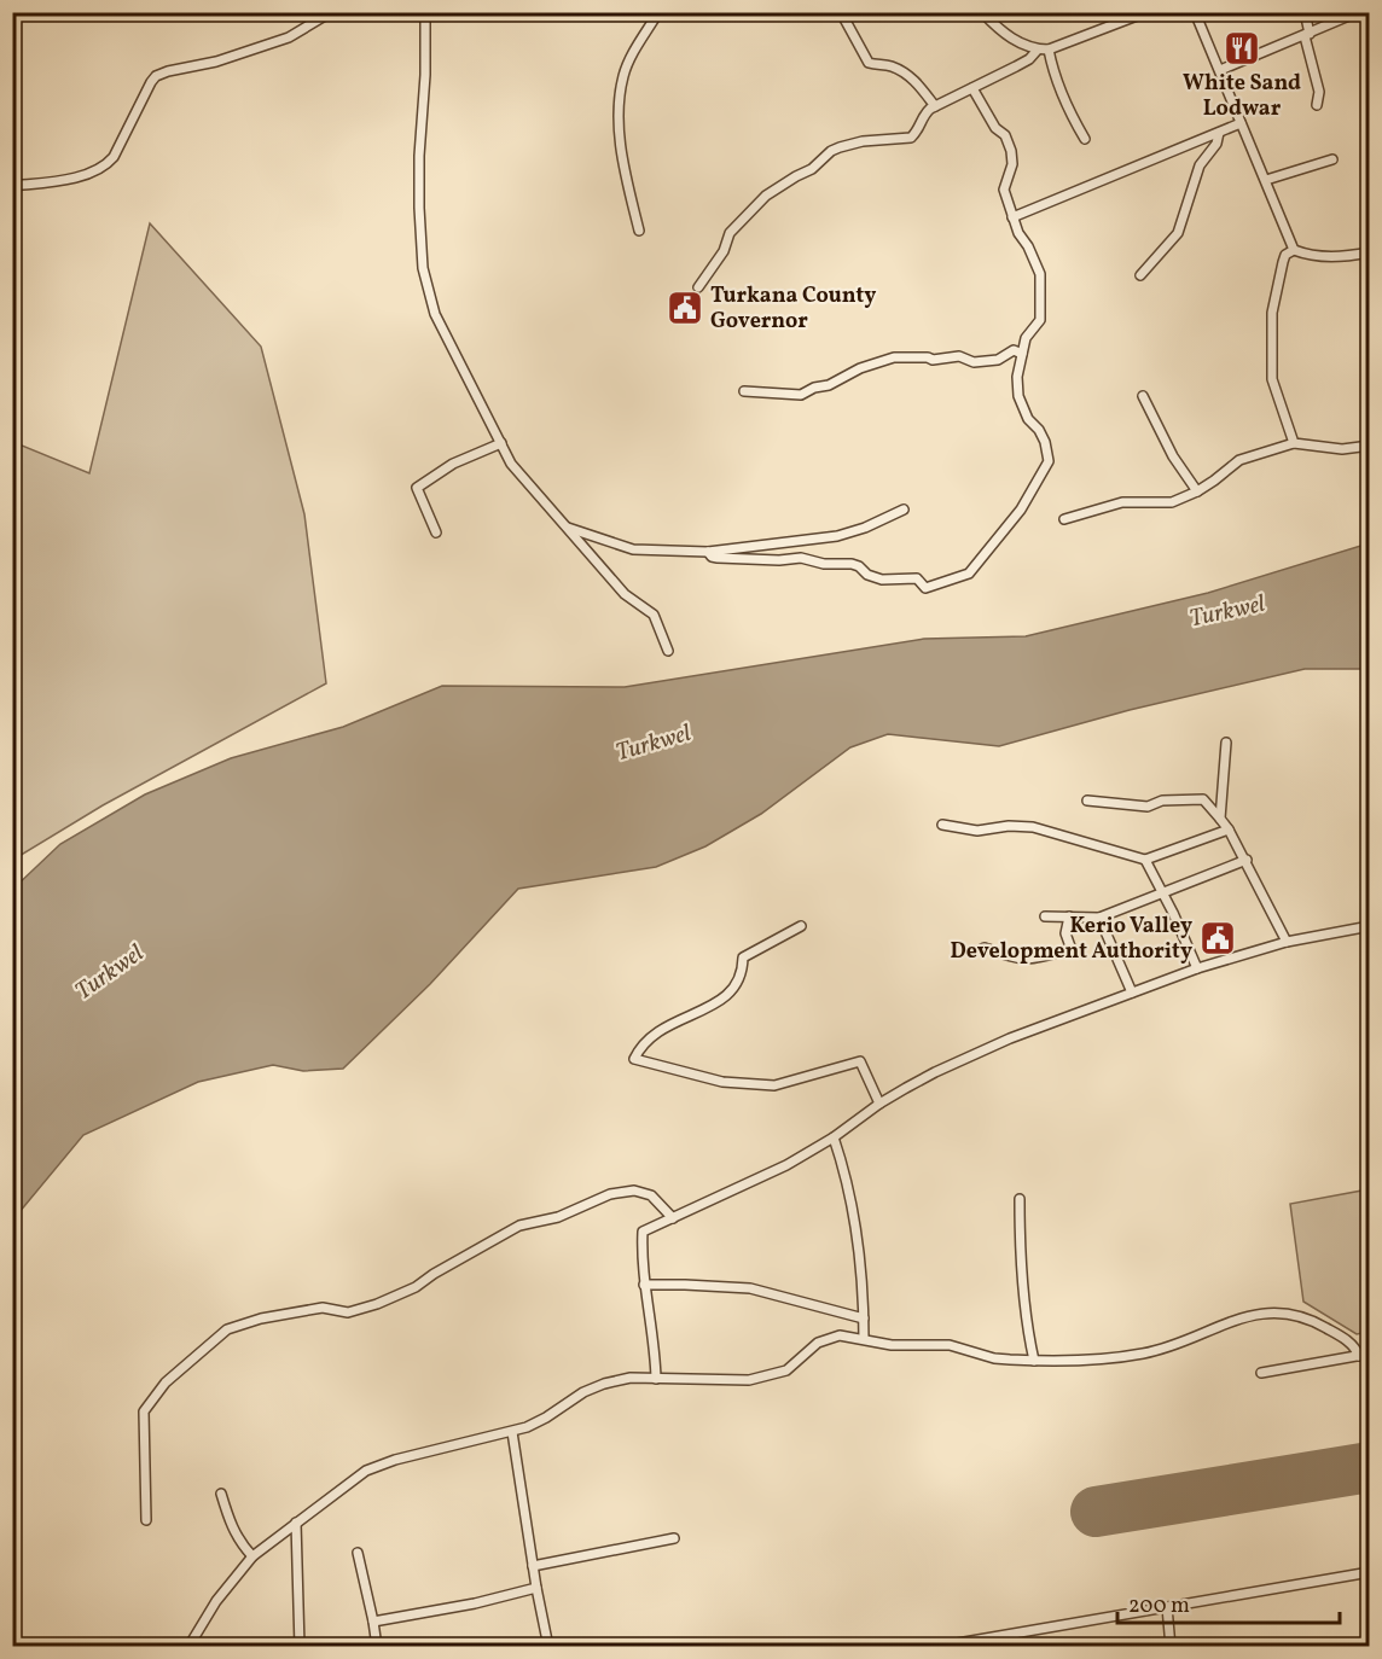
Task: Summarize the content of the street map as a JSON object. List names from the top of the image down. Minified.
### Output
{"water":["Turkwel"],"places":{"restaurant":["White Sand Lodwar"],"public building":["Turkana County Governor","Kerio Valley Development Authority"]},"scale_bar":"200 m"}
